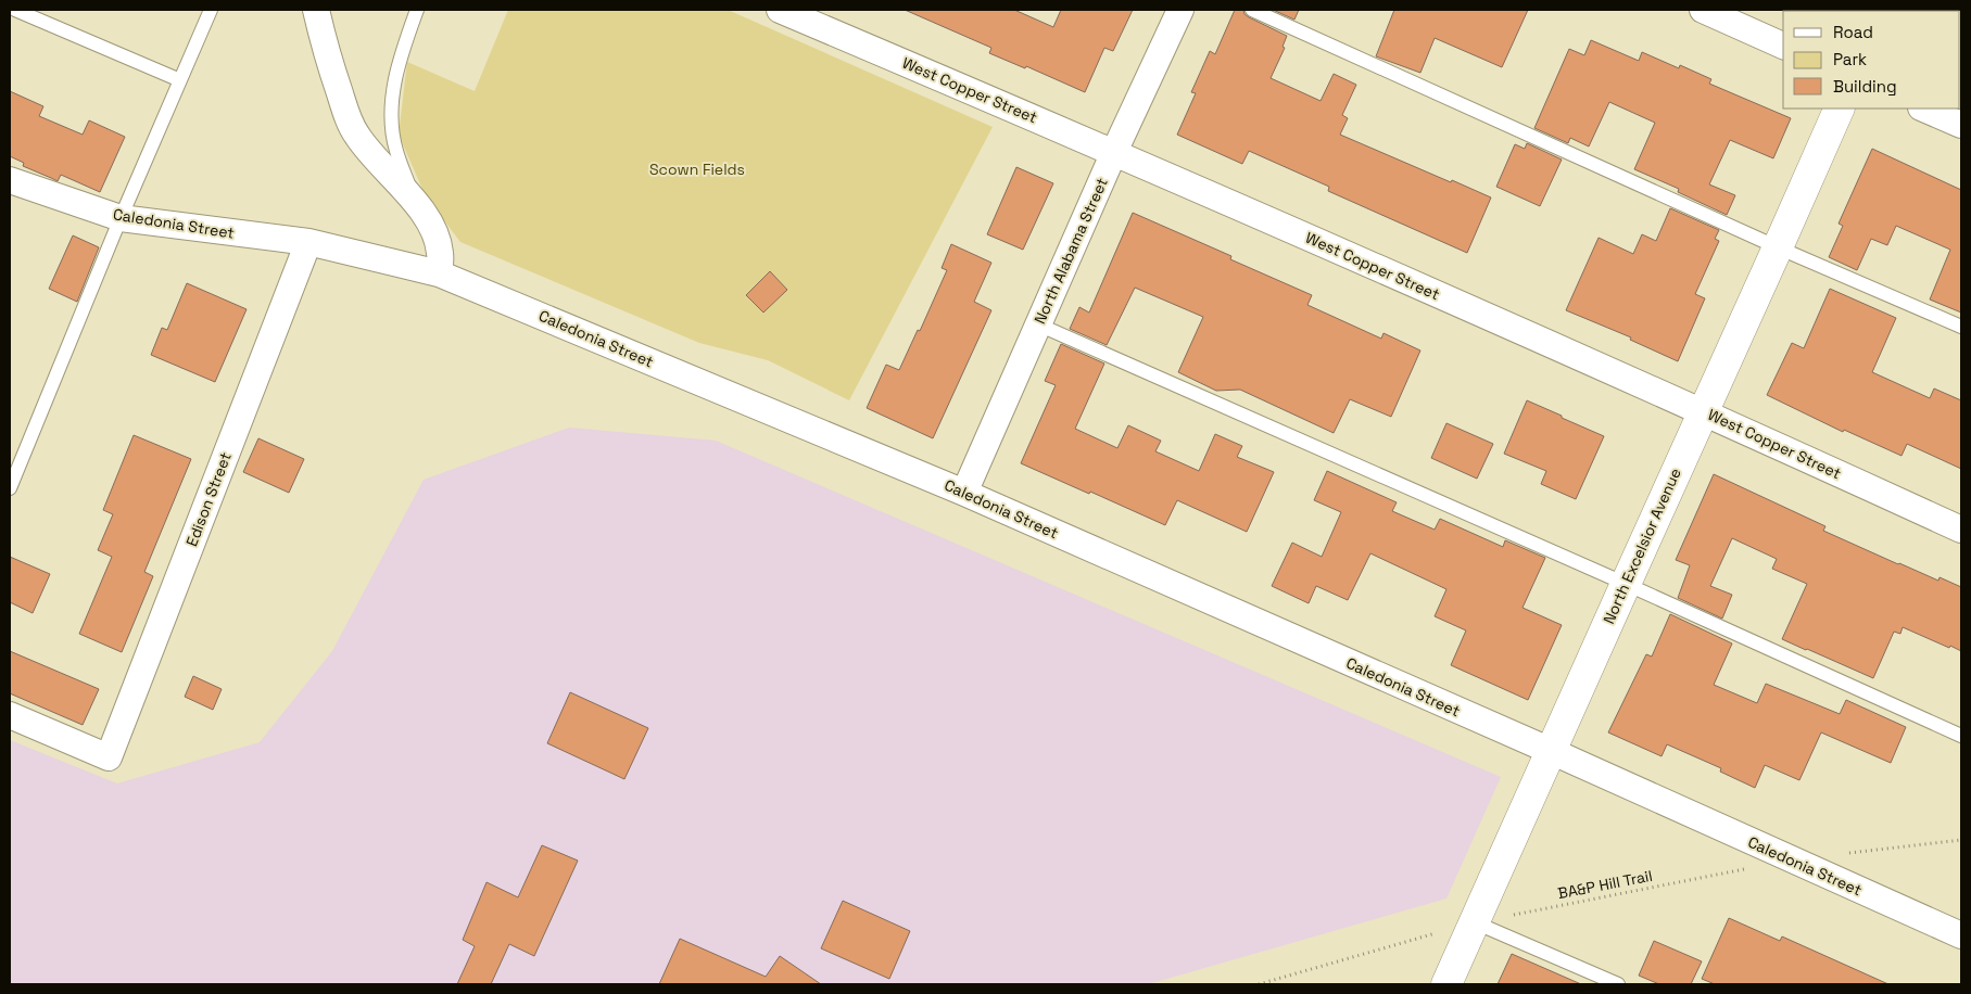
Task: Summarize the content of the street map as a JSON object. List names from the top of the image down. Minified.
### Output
{"streets":{"street":["West Copper Street","Caledonia Street","North Alabama Street","Edison Street","North Excelsior Avenue"],"path":["BA&P Hill Trail"]},"crossings":[["West Copper Street","North Alabama Street"],["West Copper Street","North Excelsior Avenue"],["Caledonia Street","North Alabama Street"],["Caledonia Street","Edison Street"],["Caledonia Street","North Excelsior Avenue"],["Caledonia Street","BA&P Hill Trail"],["North Excelsior Avenue","BA&P Hill Trail"]],"parks":["Scown Fields"],"legend":["Road","Park","Building"]}
